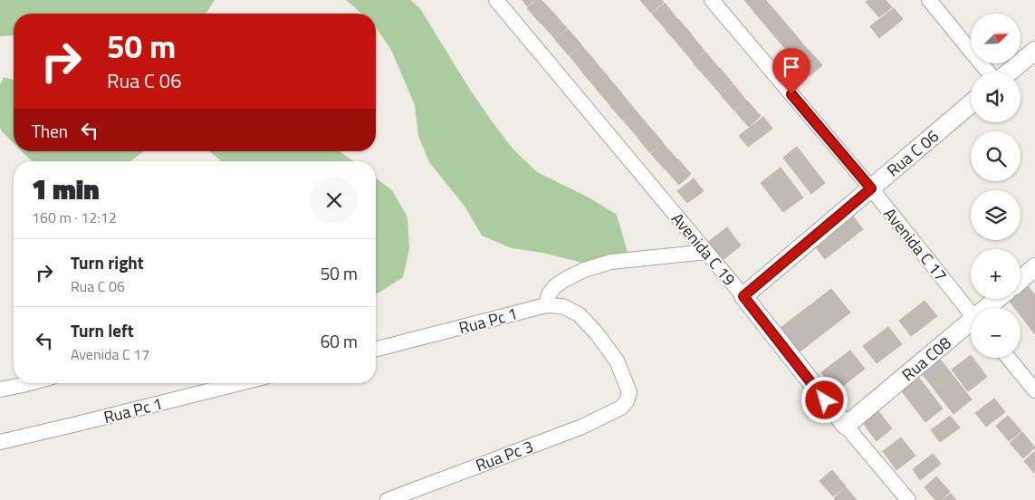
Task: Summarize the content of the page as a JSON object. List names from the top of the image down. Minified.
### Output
{"streets":{"street":["Rua C 06","Avenida C 17","Avenida C 19","Rua Pc 1","Rua C08","Rua Pc 3"]},"crossings":[["Rua C 06","Avenida C 17"],["Rua C 06","Avenida C 19"],["Avenida C 19","Rua C08"],["Rua Pc 1","Rua Pc 3"]],"north":"top right","page":{"map_buttons":["+","−"],"turn":["50 m","Rua C 06"],"then":"Then","heading":["1 min","160 m · 12:12"],"list":[{"name":"Turn right","note":"Rua C 06","value":"50 m"},{"name":"Turn left","note":"Avenida C 17","value":"60 m"}]}}
